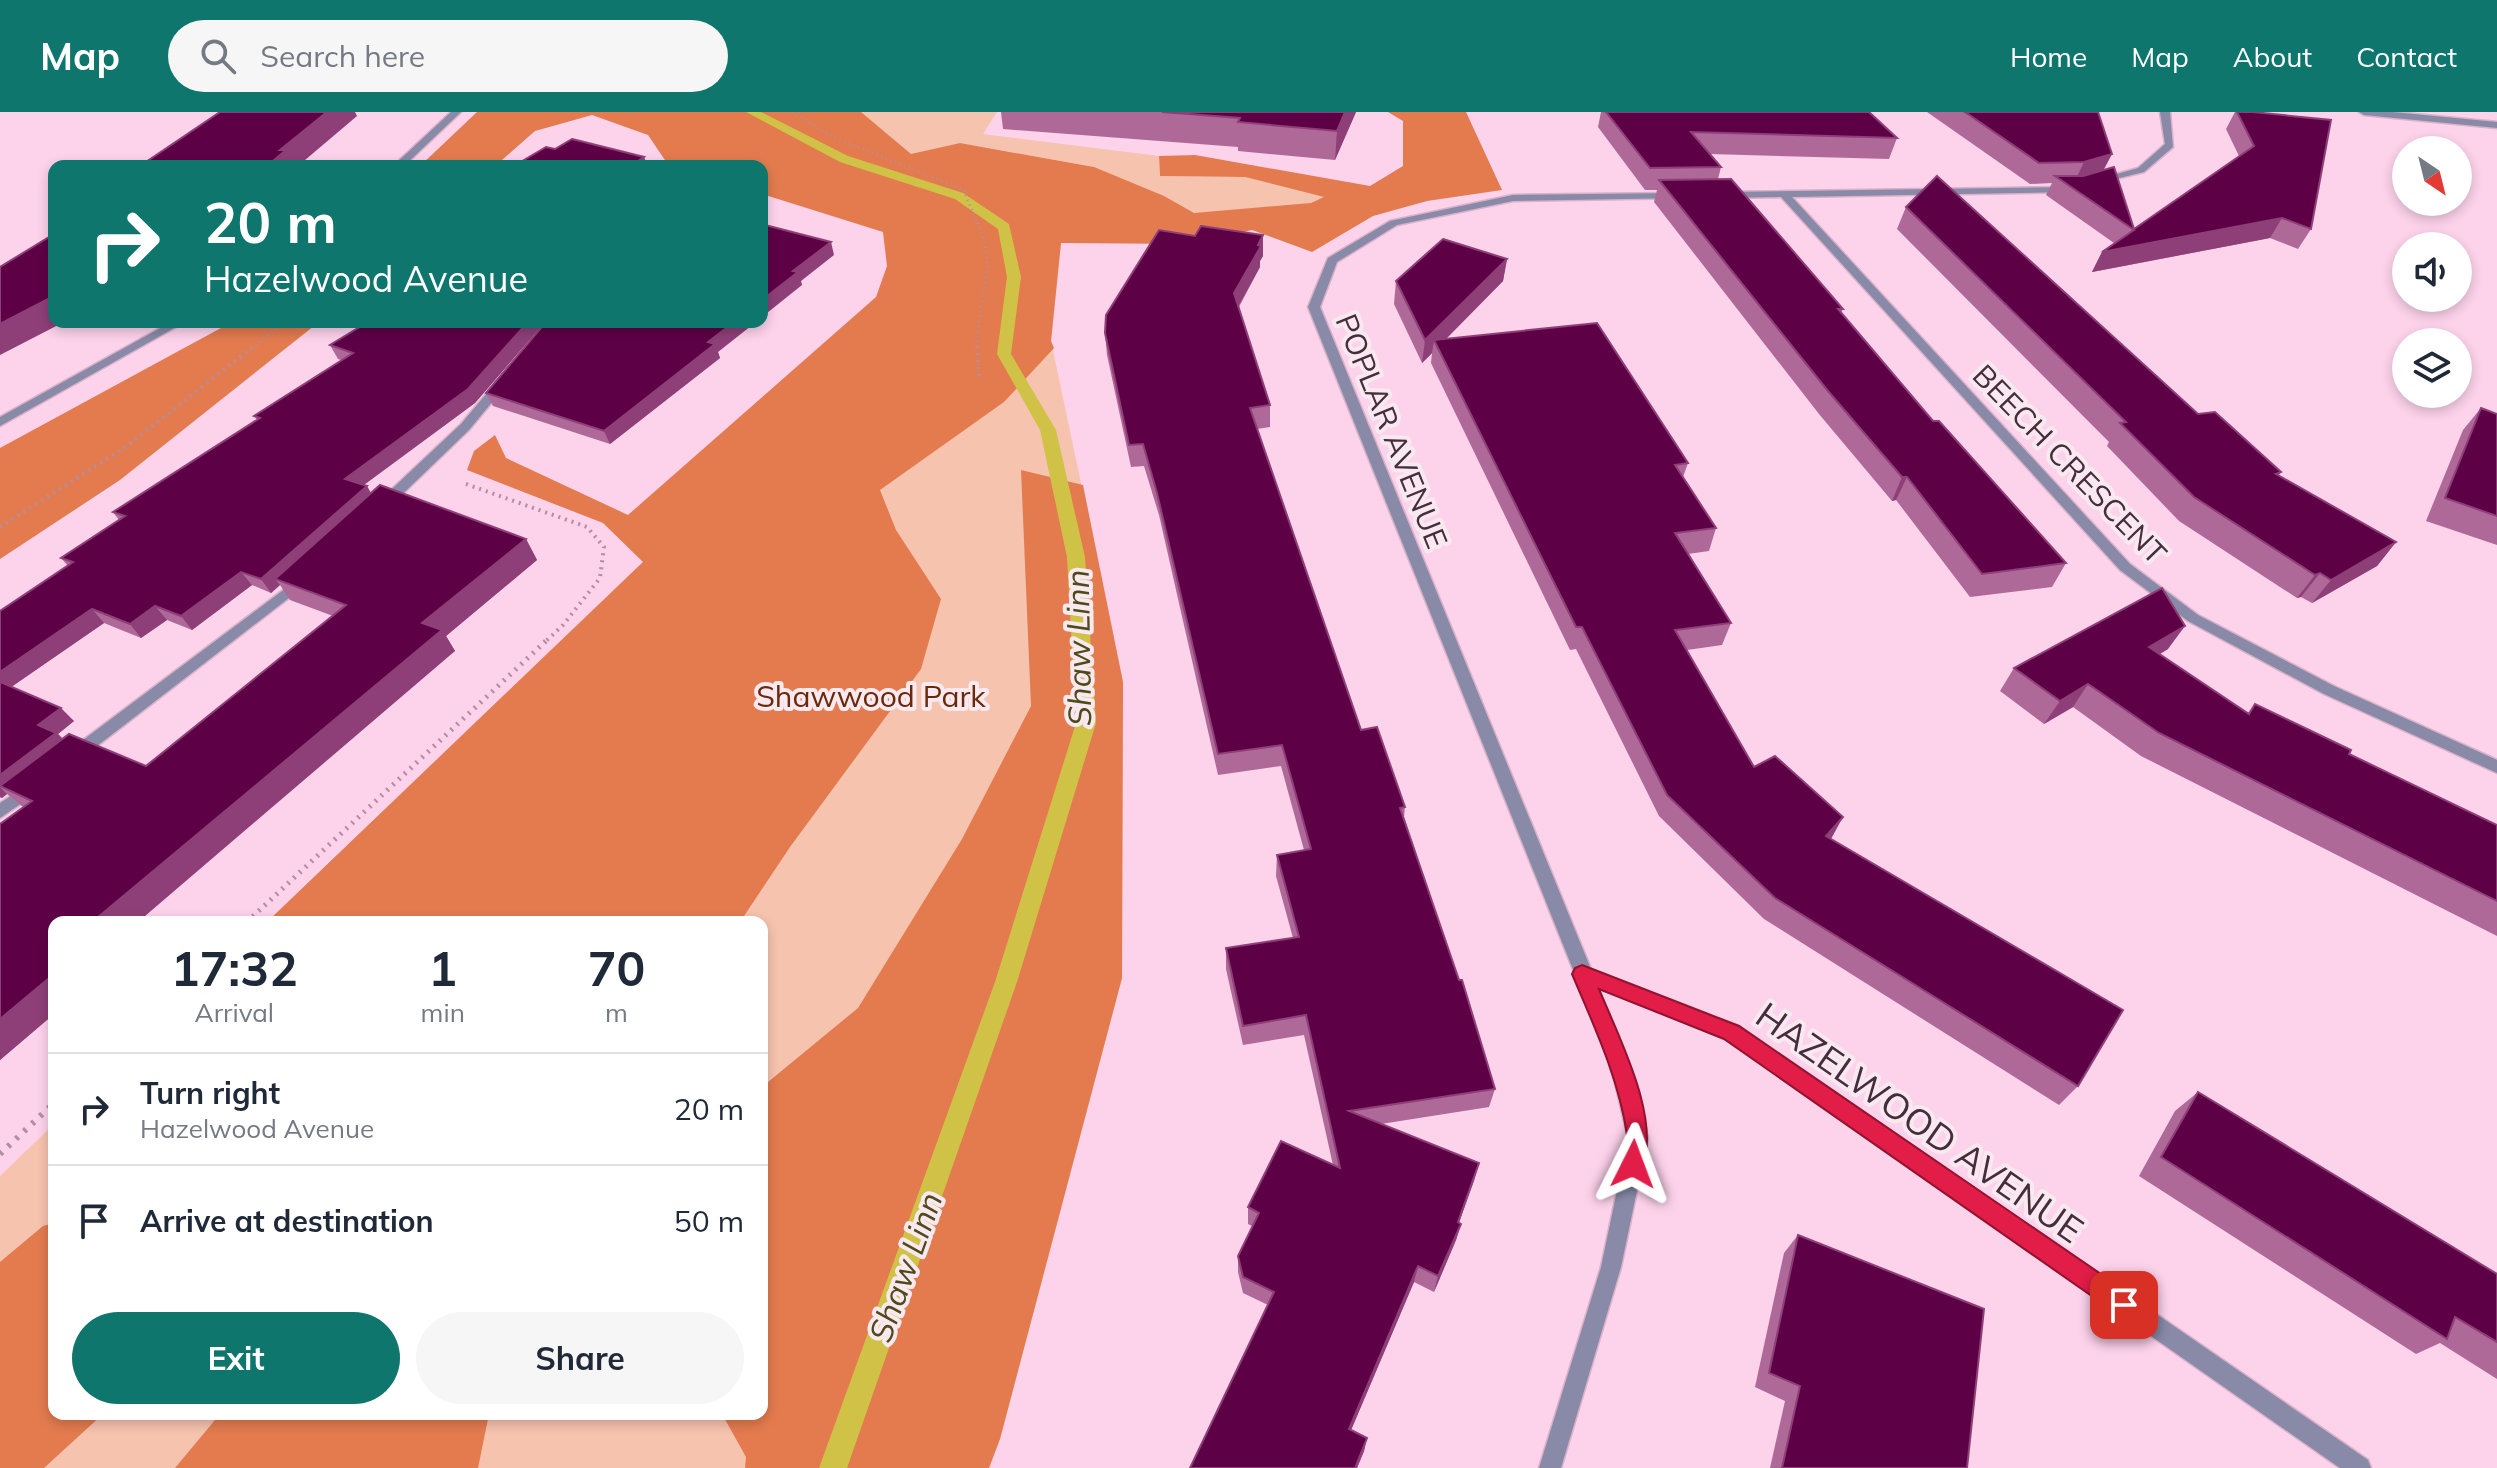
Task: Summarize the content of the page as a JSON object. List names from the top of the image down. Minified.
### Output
{"streets":{"street":["POPLAR AVENUE","BEECH CRESCENT","HAZELWOOD AVENUE"]},"crossings":[["POPLAR AVENUE","HAZELWOOD AVENUE"]],"water":["Shaw Linn"],"parks":["Shawwood Park"],"north":"bottom right","page":{"header":"Map","search":"Search here","nav":["Home","Map","About","Contact"],"turn":["20 m","Hazelwood Avenue"],"eta":["17:32","Arrival","1","min","70","m"],"list":[{"name":"Turn right","note":"Hazelwood Avenue","value":"20 m"},{"name":"Arrive at destination","value":"50 m"}],"buttons":["Exit","Share"]}}
